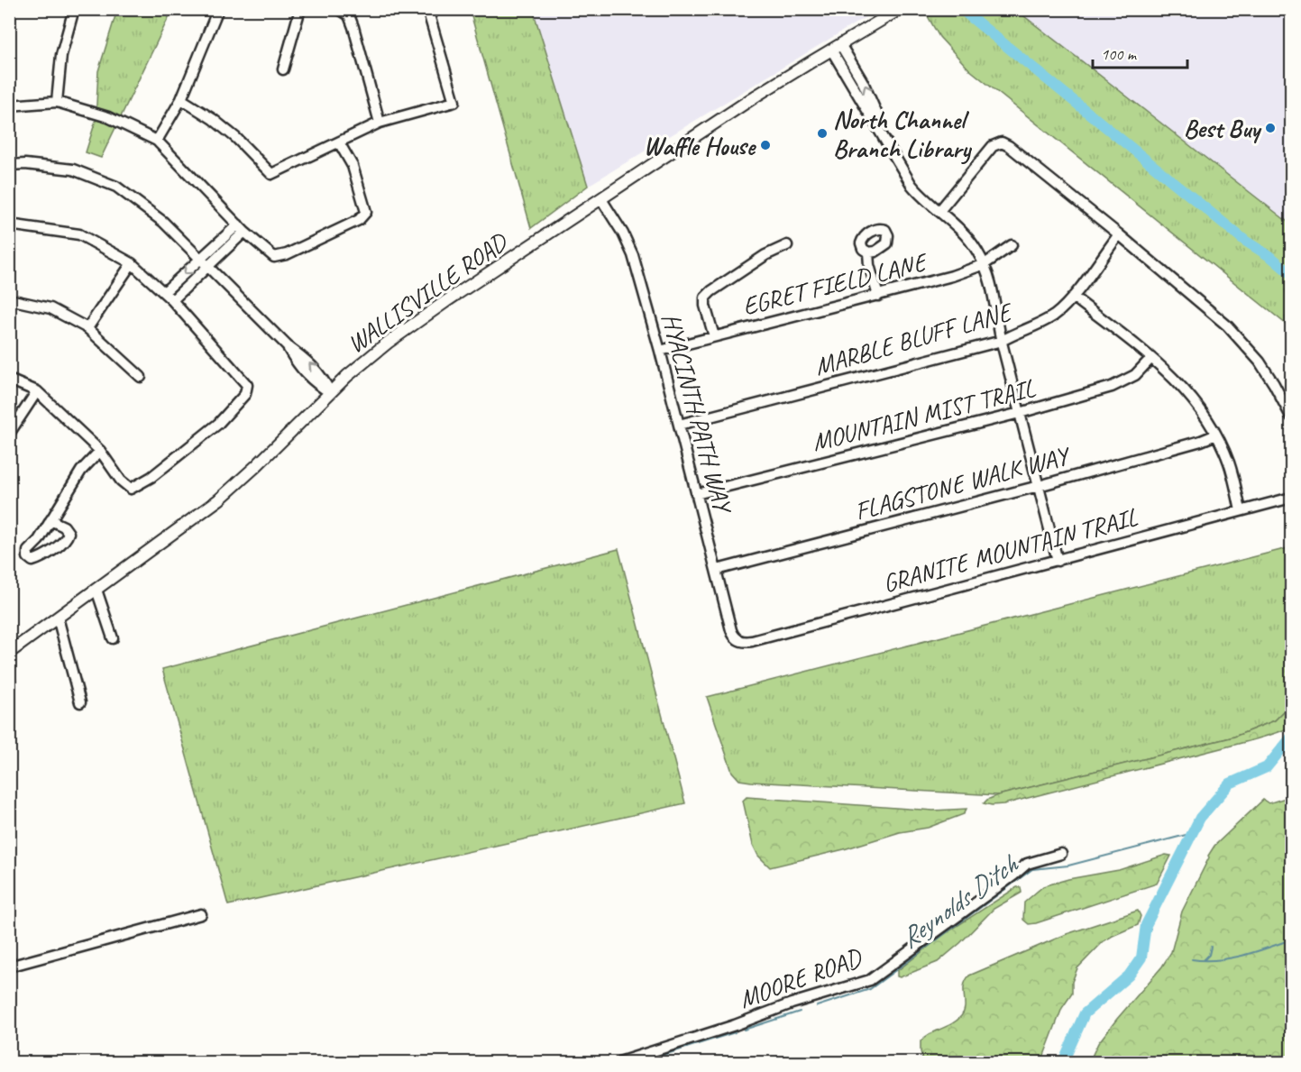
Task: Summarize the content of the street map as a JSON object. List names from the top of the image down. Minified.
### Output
{"streets":{"main road":["WALLISVILLE ROAD"],"street":["EGRET FIELD LANE","MARBLE BLUFF LANE","HYACINTH PATH WAY","MOUNTAIN MIST TRAIL","FLAGSTONE WALK WAY","GRANITE MOUNTAIN TRAIL","MOORE ROAD"]},"crossings":[["EGRET FIELD LANE","HYACINTH PATH WAY"],["WALLISVILLE ROAD","HYACINTH PATH WAY"],["MARBLE BLUFF LANE","HYACINTH PATH WAY"],["HYACINTH PATH WAY","MOUNTAIN MIST TRAIL"],["HYACINTH PATH WAY","FLAGSTONE WALK WAY"],["HYACINTH PATH WAY","GRANITE MOUNTAIN TRAIL"]],"water":["Reynolds Ditch"],"places":["Best Buy","North Channel Branch Library","Waffle House"],"scale_bar":"100 m"}
